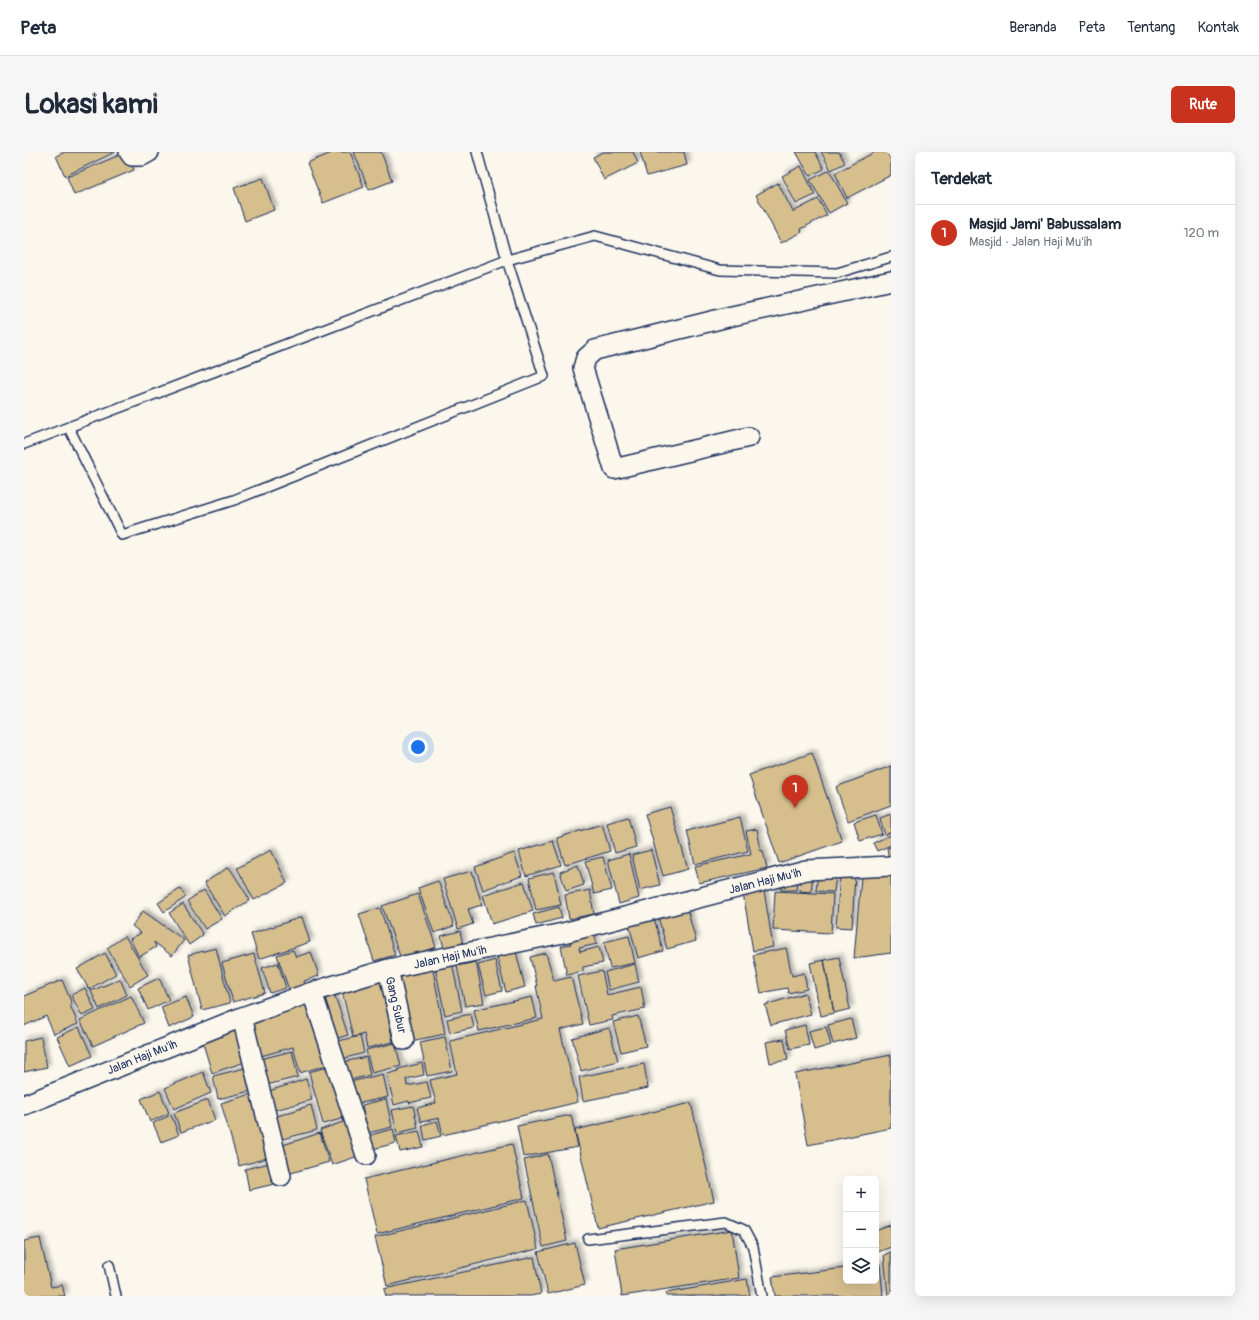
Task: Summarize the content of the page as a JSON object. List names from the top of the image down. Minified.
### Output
{"streets":{"street":["Jalan Haji Mu'ih","Gang Subur"]},"crossings":[["Jalan Haji Mu'ih","Gang Subur"]],"page":{"header":"Peta","nav":["Beranda","Peta","Tentang","Kontak"],"buttons":"Rute","title":"Lokasi kami","heading":"Terdekat","list":[{"mark":"1","name":"Masjid Jami' Babussalam","note":"Masjid · Jalan Haji Mu'ih","value":"120 m"}],"pins":"1","map_buttons":["+","−"]}}
